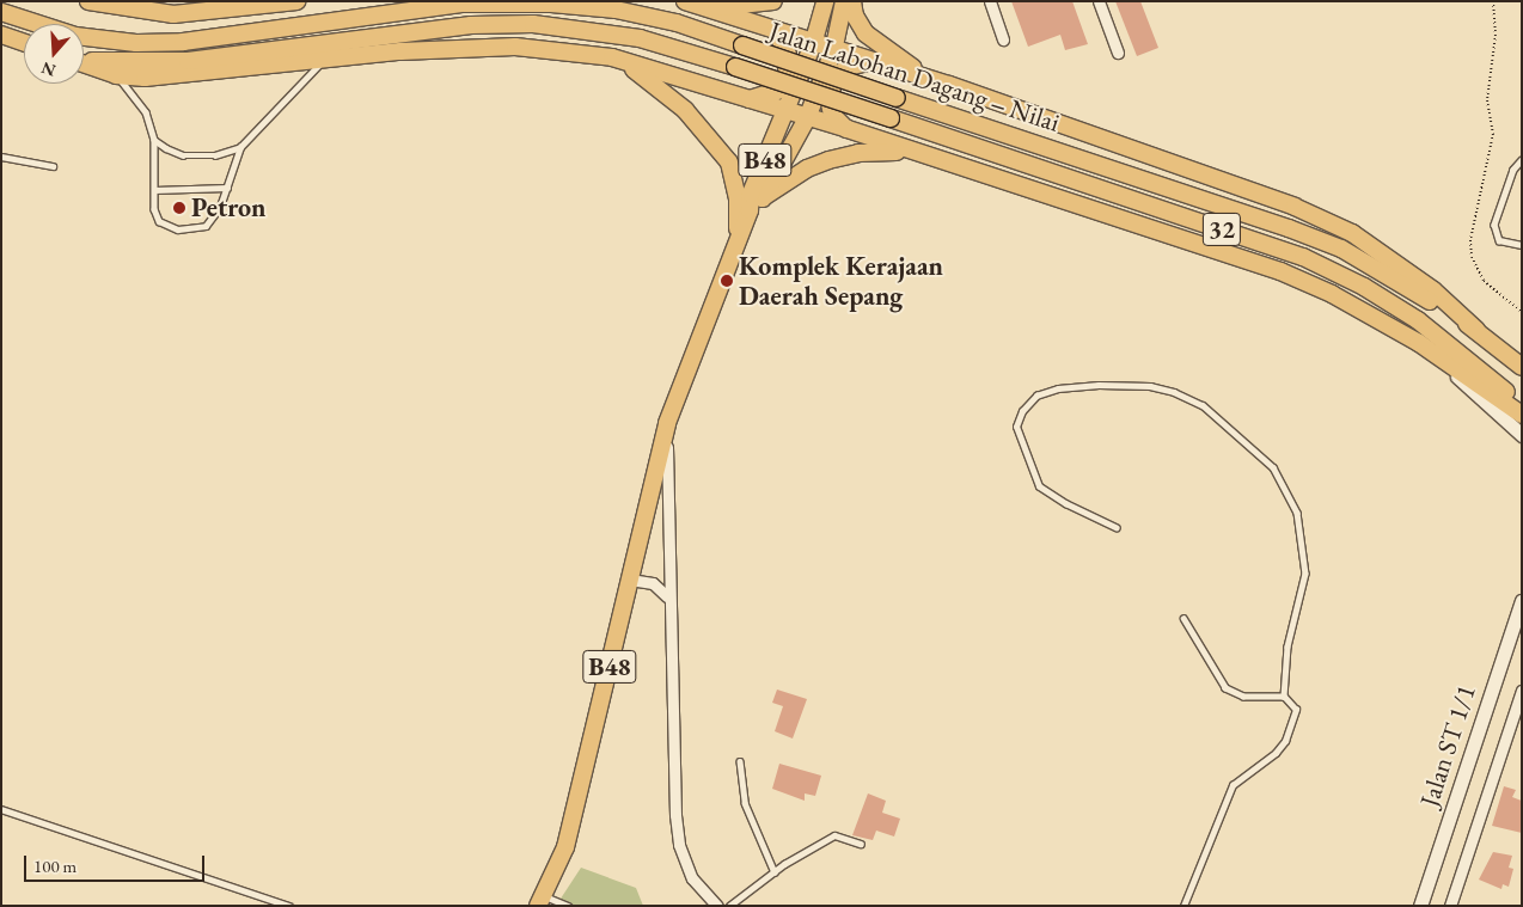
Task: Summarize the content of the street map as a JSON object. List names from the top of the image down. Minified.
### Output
{"streets":{"main road":["Jalan Labohan Dagang ‒ Nilai","B48","32"],"street":["Jalan ST 1/1"]},"places":["Petron","Komplek Kerajaan Daerah Sepang"],"scale_bar":"100 m","north":"bottom"}
